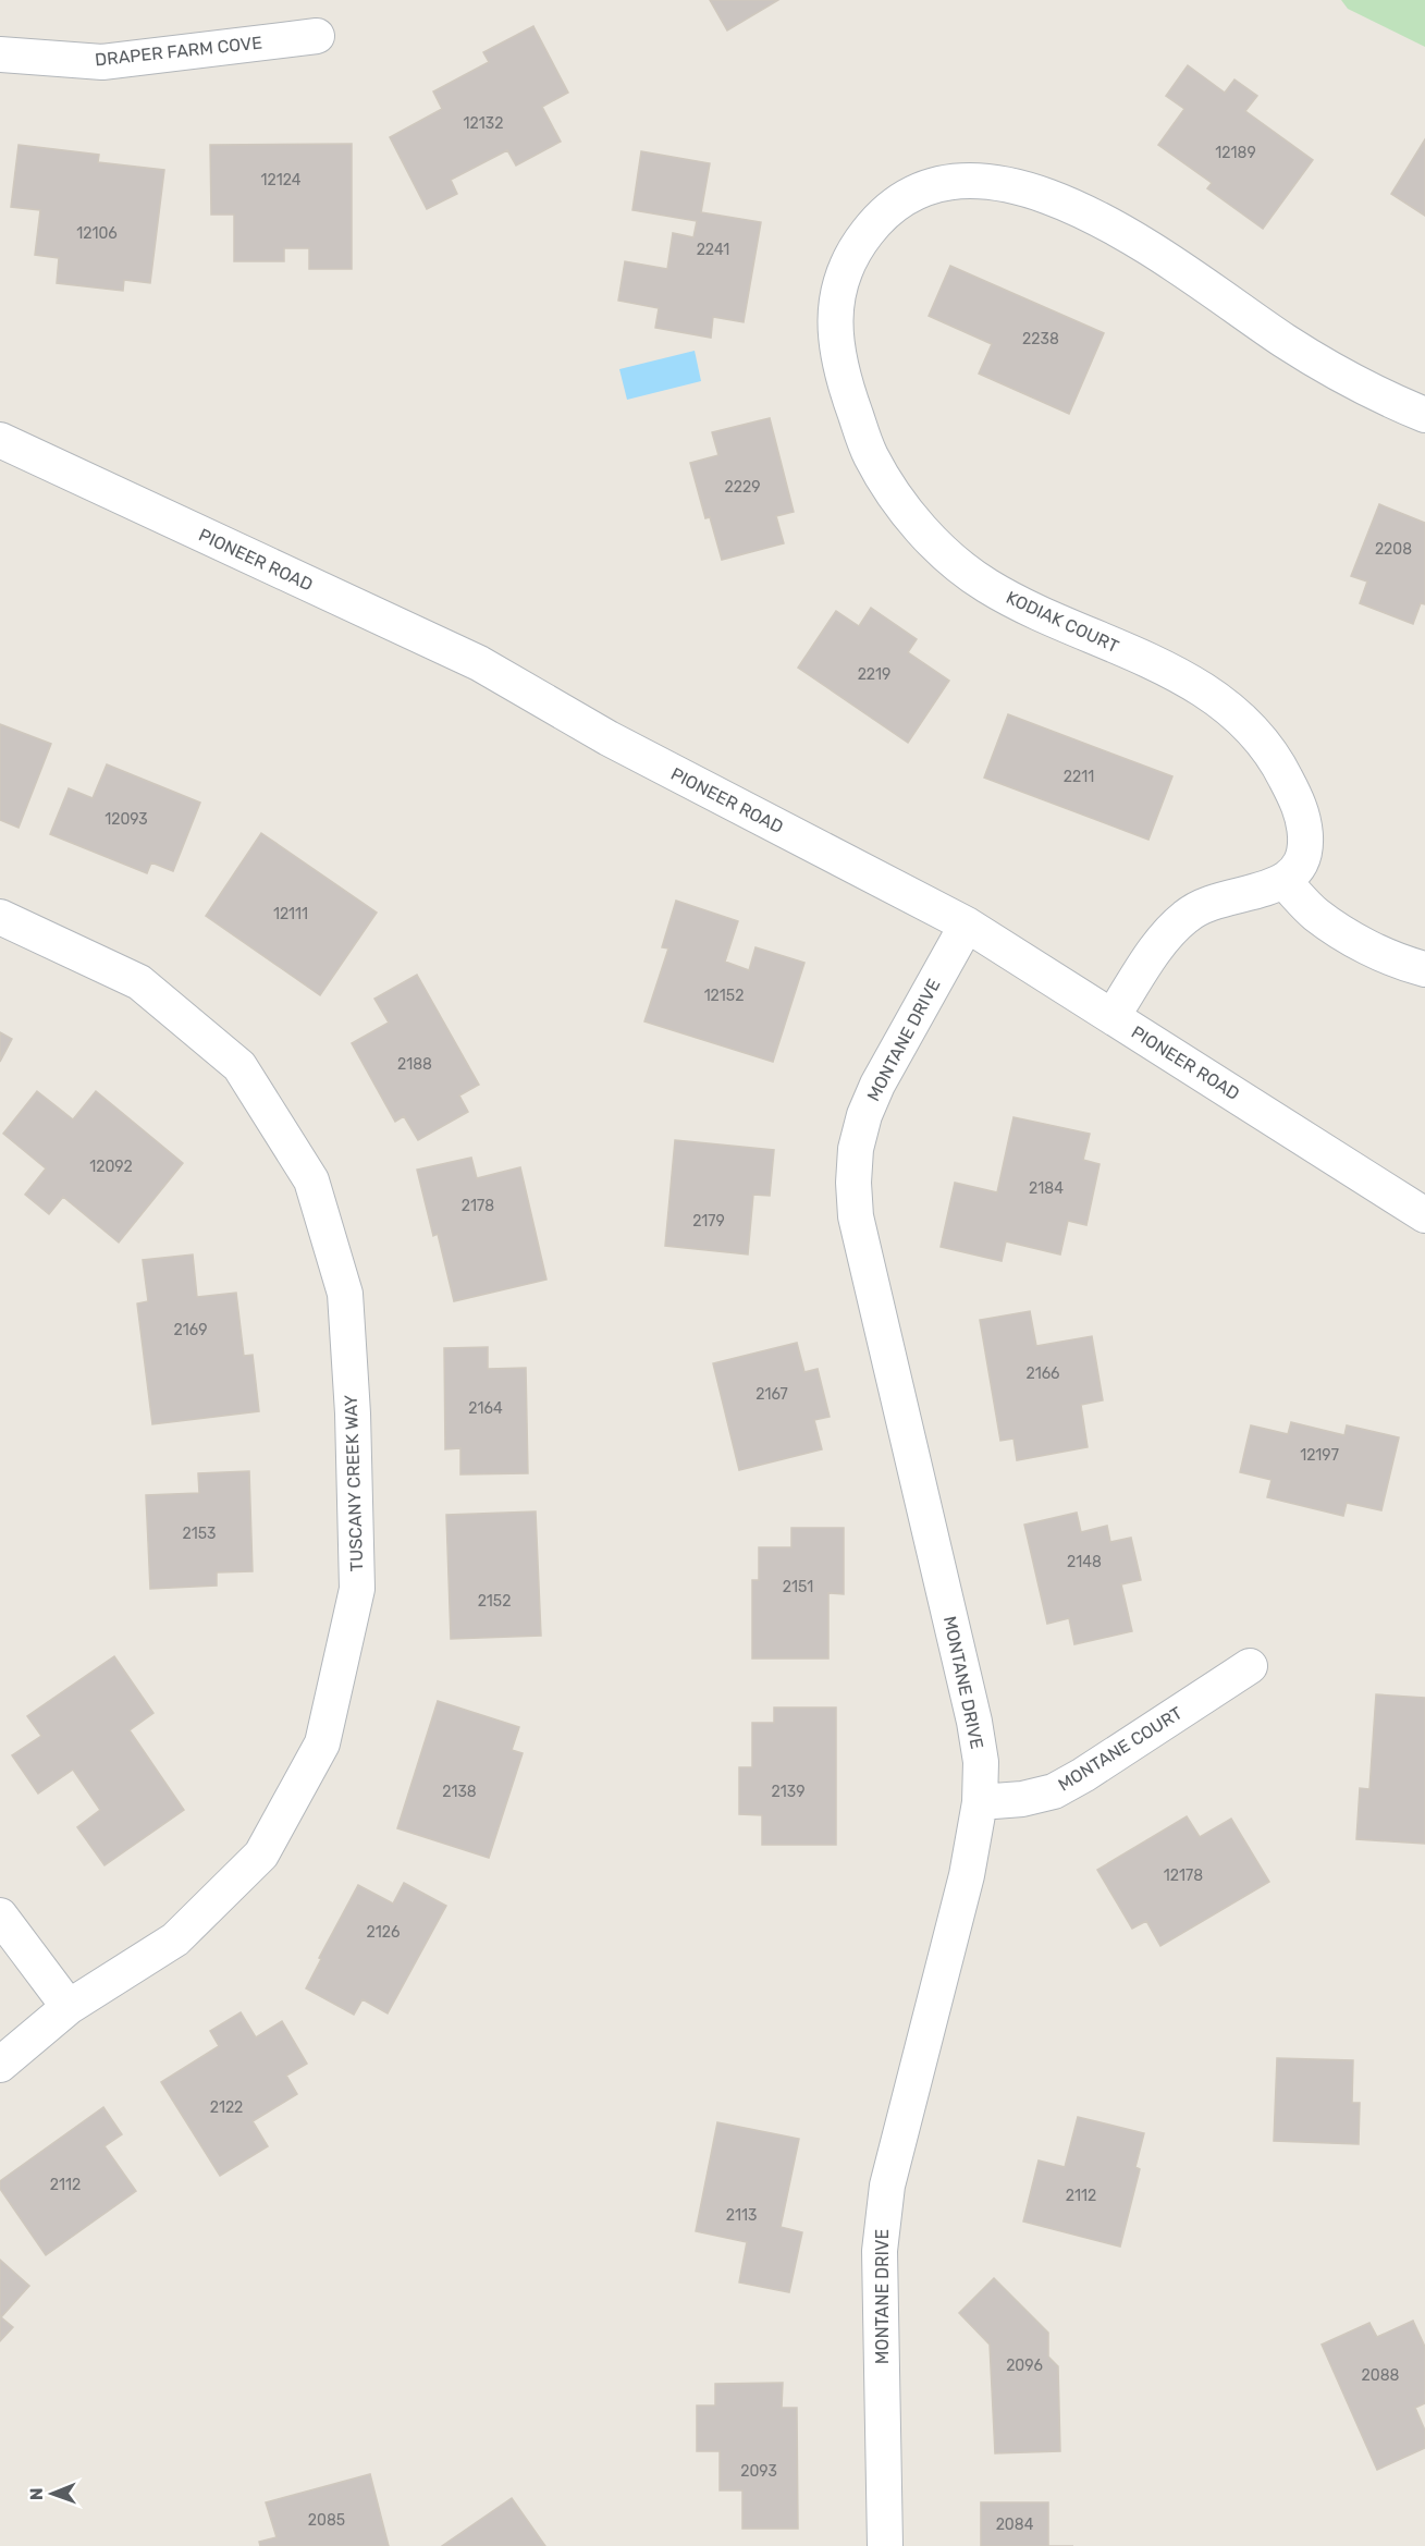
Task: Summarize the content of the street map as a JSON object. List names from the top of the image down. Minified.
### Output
{"streets":{"street":["DRAPER FARM COVE","PIONEER ROAD","KODIAK COURT","MONTANE DRIVE","TUSCANY CREEK WAY","MONTANE COURT"]},"crossings":[["PIONEER ROAD","MONTANE DRIVE"],["MONTANE DRIVE","MONTANE COURT"]],"house_numbers":["12132","12189","12124","12106","2241","2238","2229","2208","2219","2211","12093","12111","12152","2188","12092","2184","2178","2179","2169","2166","2167","2164","12197","2153","2148","2151","2152","2138","2139","12178","2126","2122","2112","2112","2113","2096","2088","2093","2085","2084"],"north":"left"}
